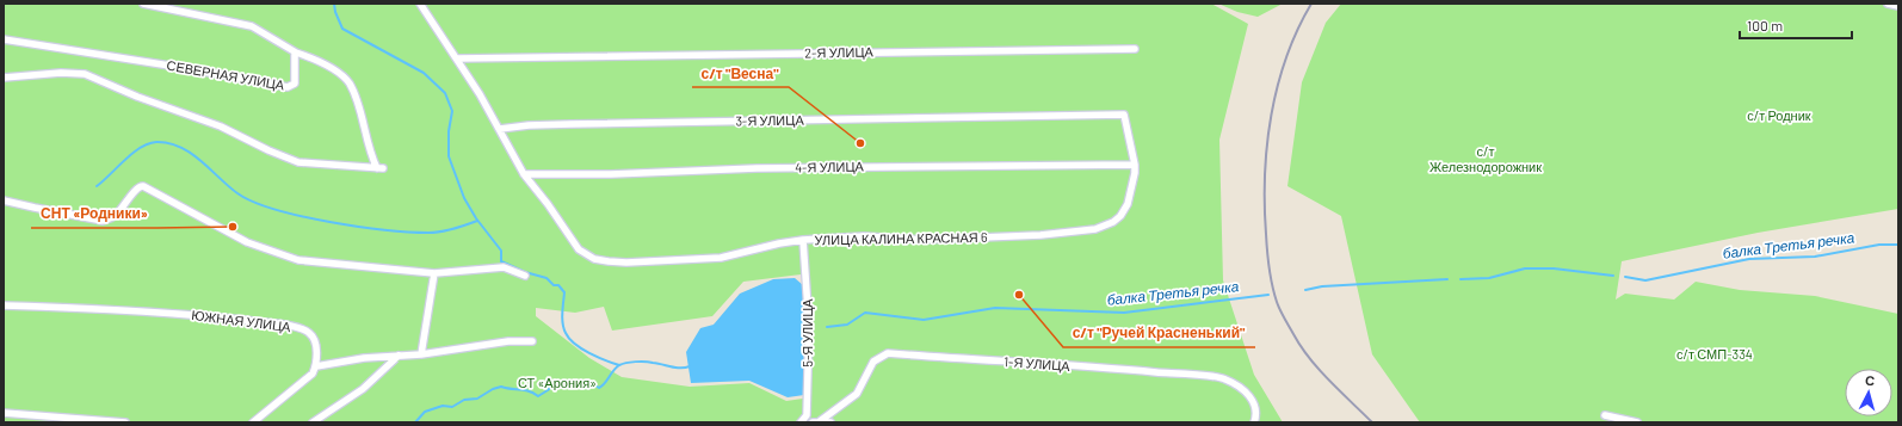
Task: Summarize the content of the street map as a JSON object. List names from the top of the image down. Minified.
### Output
{"streets":{"street":["2-Я УЛИЦА","СЕВЕРНАЯ УЛИЦА","3-Я УЛИЦА","4-Я УЛИЦА","УЛИЦА КАЛИНА КРАСНАЯ 6","ЮЖНАЯ УЛИЦА","5-Я УЛИЦА","1-Я УЛИЦА"]},"crossings":[["2-Я УЛИЦА","УЛИЦА КАЛИНА КРАСНАЯ 6"],["3-Я УЛИЦА","4-Я УЛИЦА"],["3-Я УЛИЦА","УЛИЦА КАЛИНА КРАСНАЯ 6"],["4-Я УЛИЦА","УЛИЦА КАЛИНА КРАСНАЯ 6"],["УЛИЦА КАЛИНА КРАСНАЯ 6","5-Я УЛИЦА"]],"water":["балка Третья речка"],"parks":["с/т Родник","с/т Железнодорожник","с/т СМП-334","СТ «Арония»"],"places":["с/т \"Весна\"","СНТ «Родники»","с/т \"Ручей Красненький\""],"scale_bar":"100 m","north":"top"}
